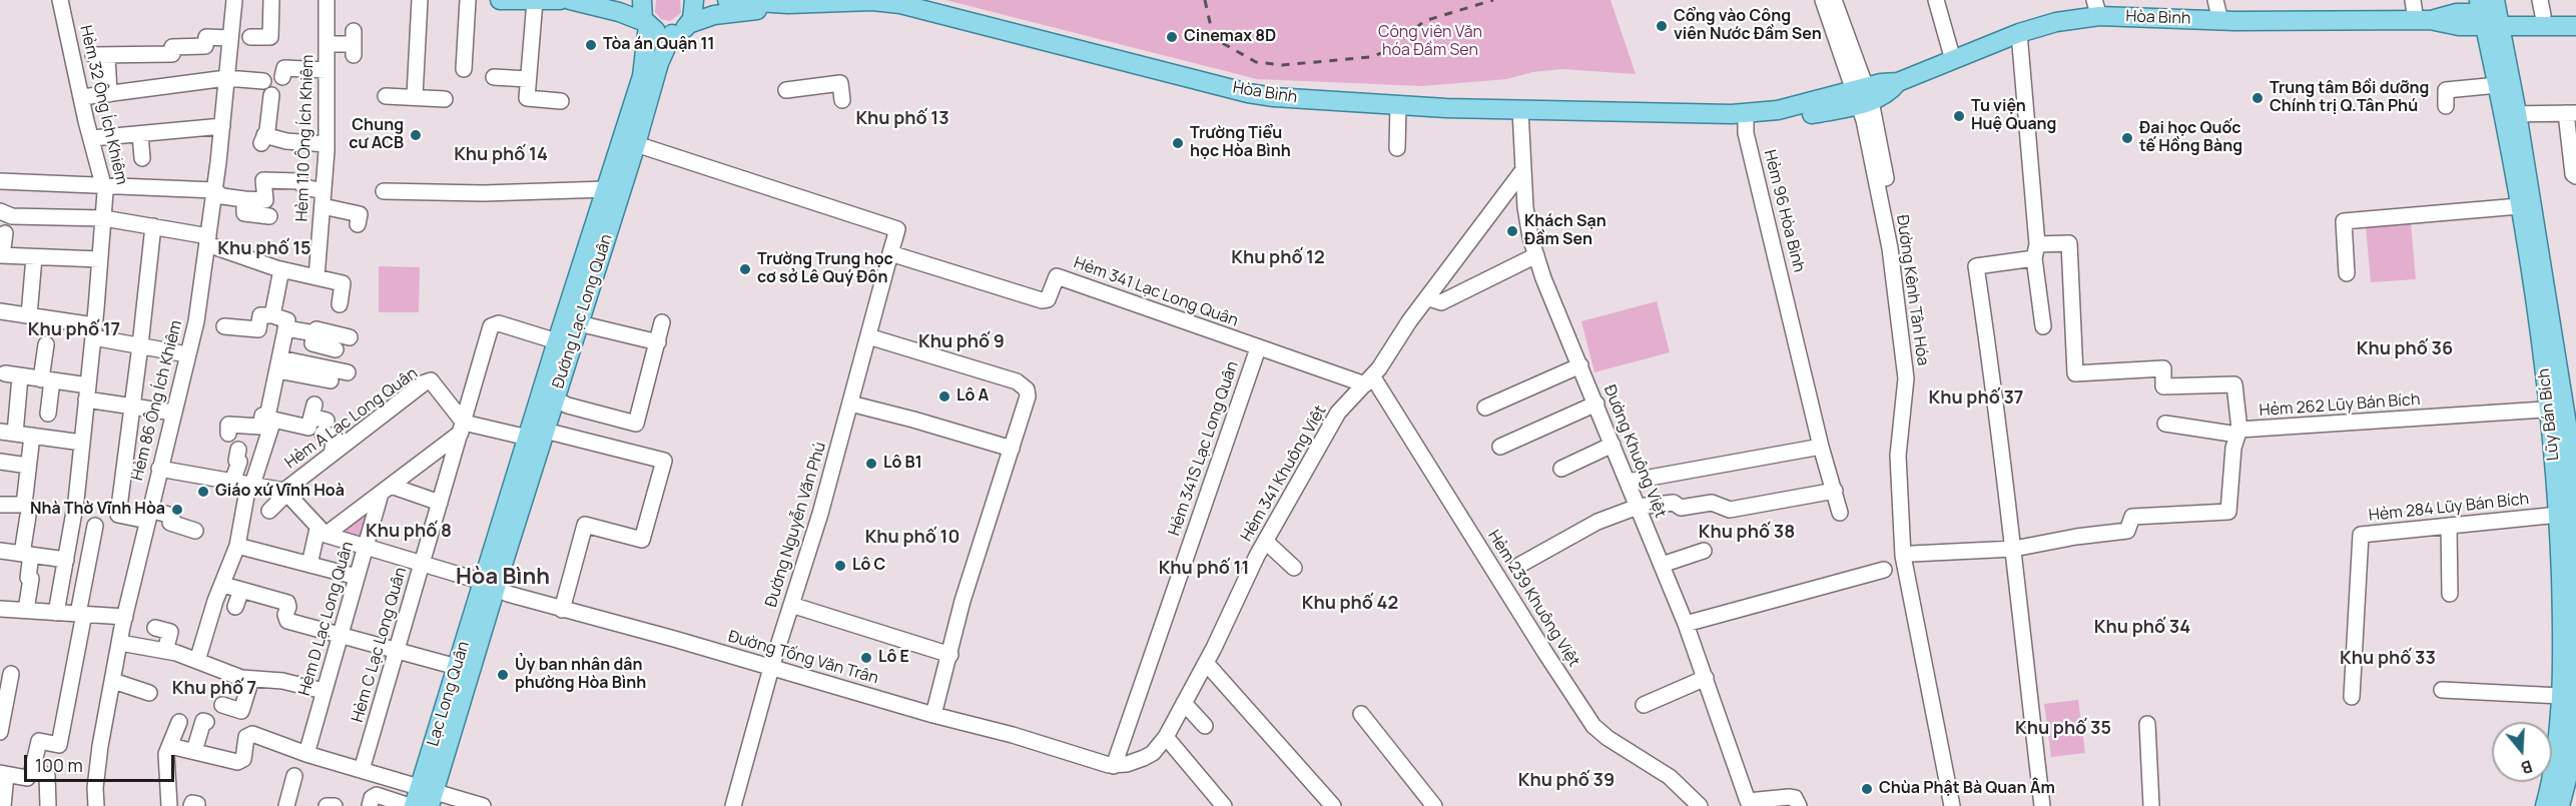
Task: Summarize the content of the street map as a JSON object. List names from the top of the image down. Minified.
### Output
{"streets":{"main road":["Hòa Bình","Đường Lạc Long Quân","Lũy Bán Bích","Lạc Long Quân"],"street":["Hẻm 32 Ông Ích Khiêm","Hẻm 110 Ông Ích Khiêm","Hẻm 96 Hòa Bình","Đường Kênh Tân Hóa","Hẻm 341 Lạc Long Quân","Hẻm 86 Ông Ích Khiêm","Hẻm 262 Lũy Bán Bích","Hẻm A Lạc Long Quân","Hẻm 341S Lạc Long Quân","Đường Khuông Việt","Hẻm 341 Khuông Việt","Hẻm 284 Lũy Bán Bích","Đường Nguyễn Văn Phú","Hẻm 239 Khuông Việt","Hẻm D Lạc Long Quân","Hẻm C Lạc Long Quân","Đường Tống Văn Trân"]},"crossings":[["Hòa Bình","Hẻm 96 Hòa Bình"],["Hòa Bình","Đường Kênh Tân Hóa"],["Hòa Bình","Lũy Bán Bích"],["Hòa Bình","Đường Khuông Việt"],["Hẻm 341 Lạc Long Quân","Hẻm 341S Lạc Long Quân"],["Hẻm 341 Lạc Long Quân","Hẻm 341 Khuông Việt"],["Hẻm 341 Lạc Long Quân","Đường Nguyễn Văn Phú"],["Hẻm 341 Lạc Long Quân","Hẻm 239 Khuông Việt"],["Đường Lạc Long Quân","Hẻm C Lạc Long Quân"],["Đường Lạc Long Quân","Đường Tống Văn Trân"],["Đường Lạc Long Quân","Lạc Long Quân"],["Hẻm 262 Lũy Bán Bích","Lũy Bán Bích"],["Lũy Bán Bích","Hẻm 284 Lũy Bán Bích"],["Hẻm A Lạc Long Quân","Hẻm C Lạc Long Quân"],["Hẻm 341S Lạc Long Quân","Hẻm 341 Khuông Việt"],["Hẻm 341S Lạc Long Quân","Đường Tống Văn Trân"],["Đường Khuông Việt","Hẻm 341 Khuông Việt"],["Hẻm 341 Khuông Việt","Hẻm 239 Khuông Việt"],["Hẻm 341 Khuông Việt","Đường Tống Văn Trân"],["Đường Nguyễn Văn Phú","Đường Tống Văn Trân"],["Hẻm D Lạc Long Quân","Đường Tống Văn Trân"],["Hẻm C Lạc Long Quân","Đường Tống Văn Trân"],["Đường Tống Văn Trân","Lạc Long Quân"]],"districts":["Khu phố 13","Khu phố 14","Khu phố 15","Khu phố 12","Khu phố 17","Khu phố 9","Khu phố 36","Khu phố 37","Khu phố 8","Khu phố 38","Khu phố 10","Khu phố 11","Hòa Bình","Khu phố 42","Khu phố 34","Khu phố 33","Khu phố 7","Khu phố 35","Khu phố 39"],"parks":["Công viên Văn hóa Đầm Sen"],"places":["Cổng vào Công viên Nước Đầm Sen","Cinemax 8D","Tòa án Quận 11","Trung tâm Bồi dưỡng Chính trị Q.Tân Phú","Tu viện Huệ Quang","Chung cư ACB","Đại học Quốc tế Hồng Bàng","Trường Tiểu học Hòa Bình","Khách Sạn Đầm Sen","Trường Trung học cơ sở Lê Quý Đôn","Lô A","Lô B1","Giáo xứ Vĩnh Hoà","Nhà Thờ Vĩnh Hòa","Lô C","Lô E","Ủy ban nhân dân phường Hòa Bình","Chùa Phật Bà Quan Âm"],"scale_bar":"100 m","north":"bottom"}
